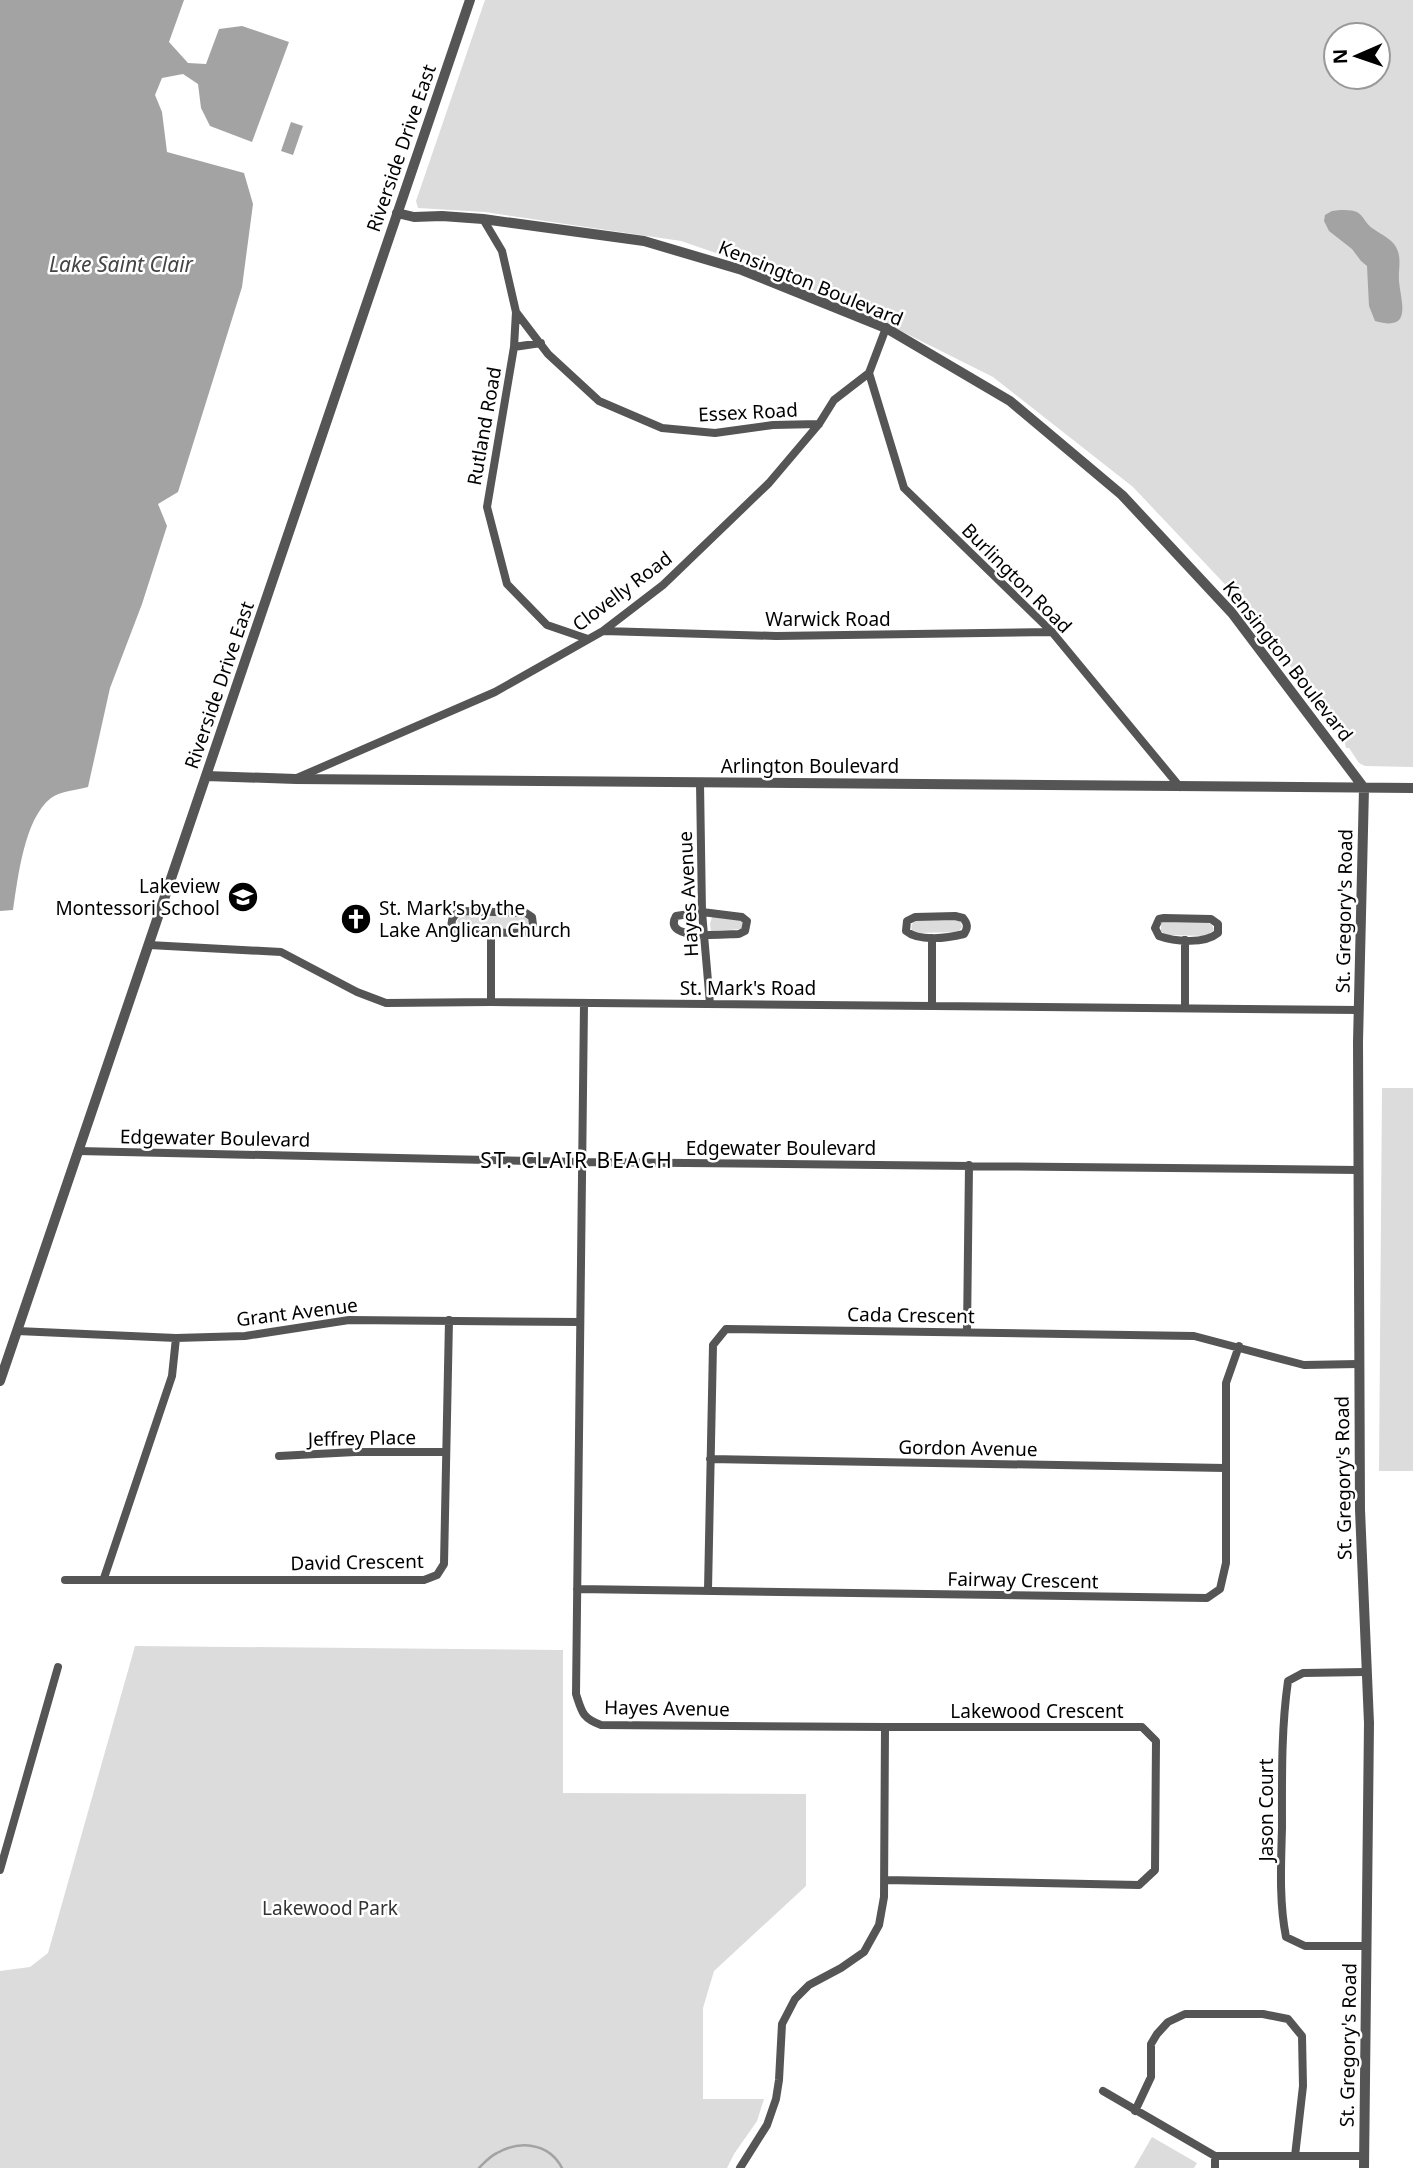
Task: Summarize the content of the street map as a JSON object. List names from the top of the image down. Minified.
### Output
{"streets":{"street":["Riverside Drive East","Kensington Boulevard","Essex Road","Rutland Road","Burlington Road","Clovelly Road","Warwick Road","Arlington Boulevard","Hayes Avenue","St. Gregory's Road","St. Mark's Road","Edgewater Boulevard","Grant Avenue","Cada Crescent","Jeffrey Place","Gordon Avenue","David Crescent","Fairway Crescent","Lakewood Crescent","Jason Court"]},"crossings":[["Riverside Drive East","Kensington Boulevard"],["Riverside Drive East","Arlington Boulevard"],["Riverside Drive East","St. Mark's Road"],["Riverside Drive East","Edgewater Boulevard"],["Riverside Drive East","Grant Avenue"],["Kensington Boulevard","Rutland Road"],["Kensington Boulevard","Arlington Boulevard"],["Kensington Boulevard","St. Gregory's Road"],["Essex Road","Rutland Road"],["Essex Road","Clovelly Road"],["Rutland Road","Clovelly Road"],["Burlington Road","Clovelly Road"],["Burlington Road","Warwick Road"],["Burlington Road","Arlington Boulevard"],["Clovelly Road","Warwick Road"],["Clovelly Road","Arlington Boulevard"],["Arlington Boulevard","Hayes Avenue"],["Arlington Boulevard","St. Gregory's Road"],["Hayes Avenue","St. Mark's Road"],["Hayes Avenue","Edgewater Boulevard"],["Hayes Avenue","Grant Avenue"],["Hayes Avenue","Fairway Crescent"],["Hayes Avenue","Lakewood Crescent"],["St. Gregory's Road","St. Mark's Road"],["St. Gregory's Road","Edgewater Boulevard"],["St. Gregory's Road","Cada Crescent"],["St. Gregory's Road","Jason Court"],["Grant Avenue","David Crescent"],["Cada Crescent","Gordon Avenue"],["Cada Crescent","Fairway Crescent"],["Jeffrey Place","David Crescent"],["Gordon Avenue","Fairway Crescent"]],"districts":["ST. CLAIR BEACH"],"water":["Lake Saint Clair"],"parks":["Lakewood Park"],"places":{"school or university":["Lakeview Montessori School"],"church":["St. Mark's by the Lake Anglican Church"]},"north":"left"}
